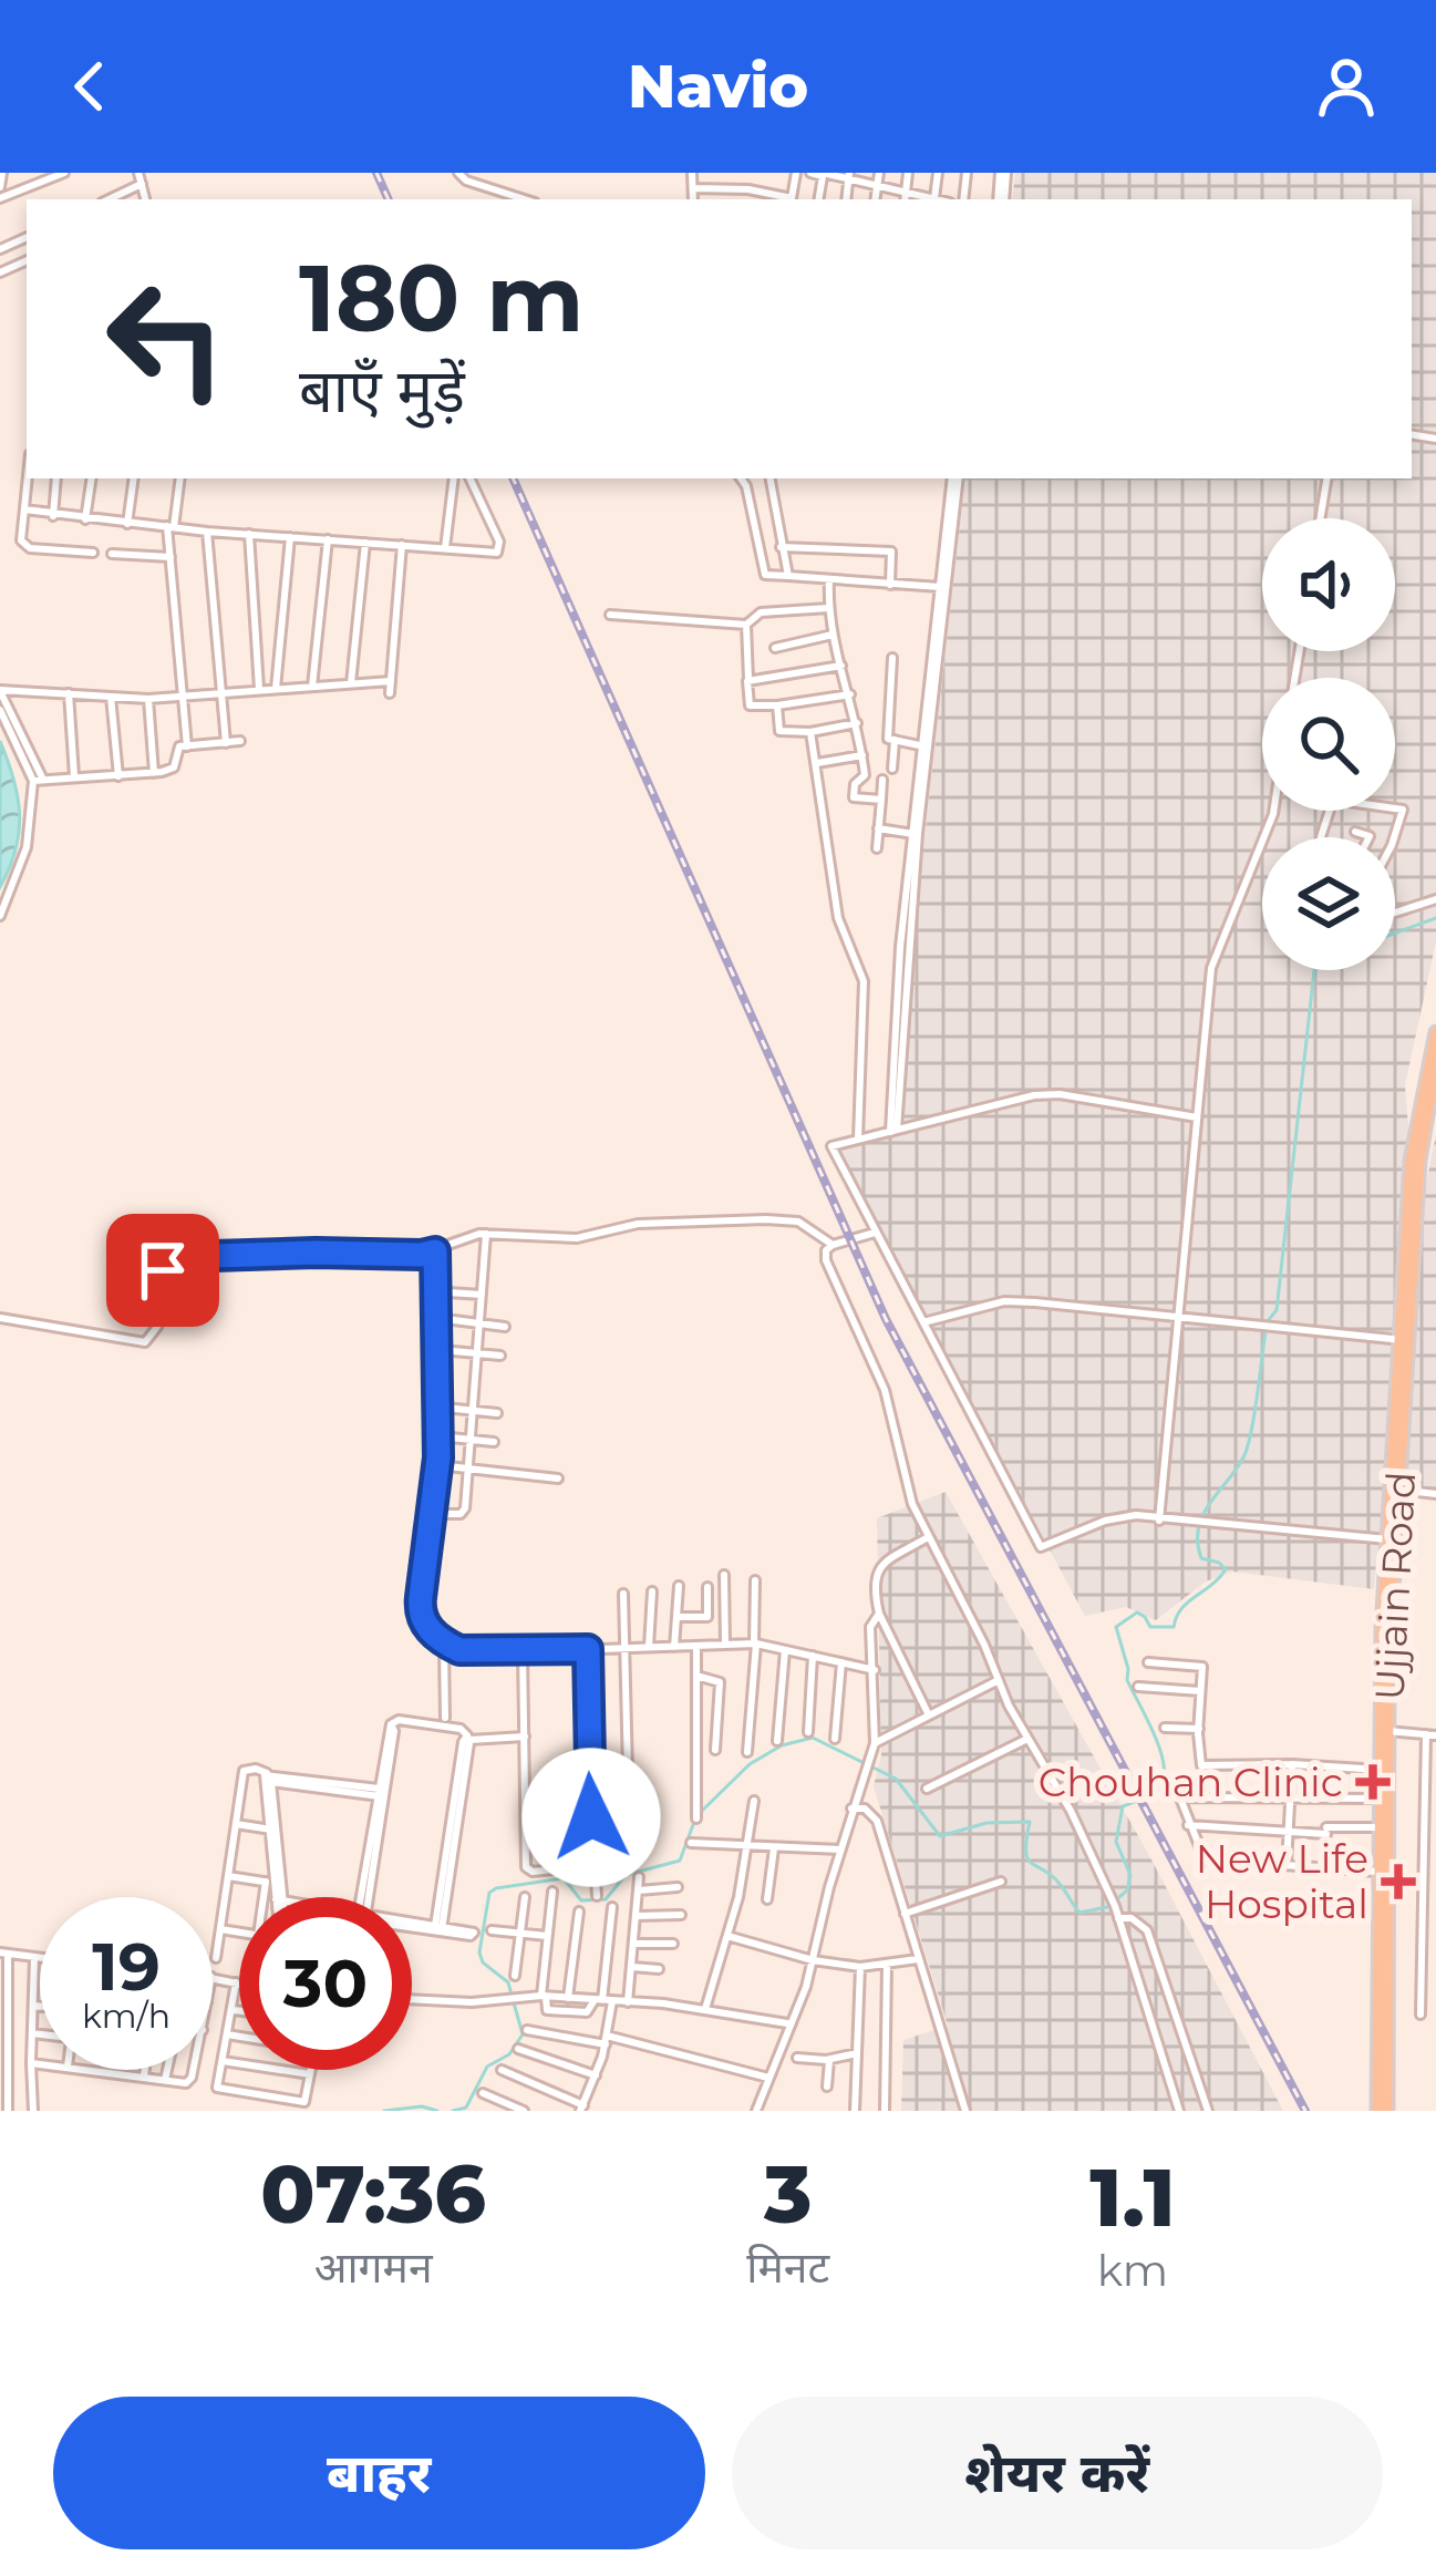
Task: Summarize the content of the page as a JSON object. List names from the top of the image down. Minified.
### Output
{"streets":{"main road":["Ujjain Road"]},"places":{"health":["Chouhan Clinic","New Life Hospital"]},"page":{"header":"Navio","turn":["180 m","बाएँ मुड़ें"],"speed":"19 km/h","limit":"30","eta":["07:36","आगमन","3","मिनट","1.1","km"],"buttons":["बाहर","शेयर करें"]}}
